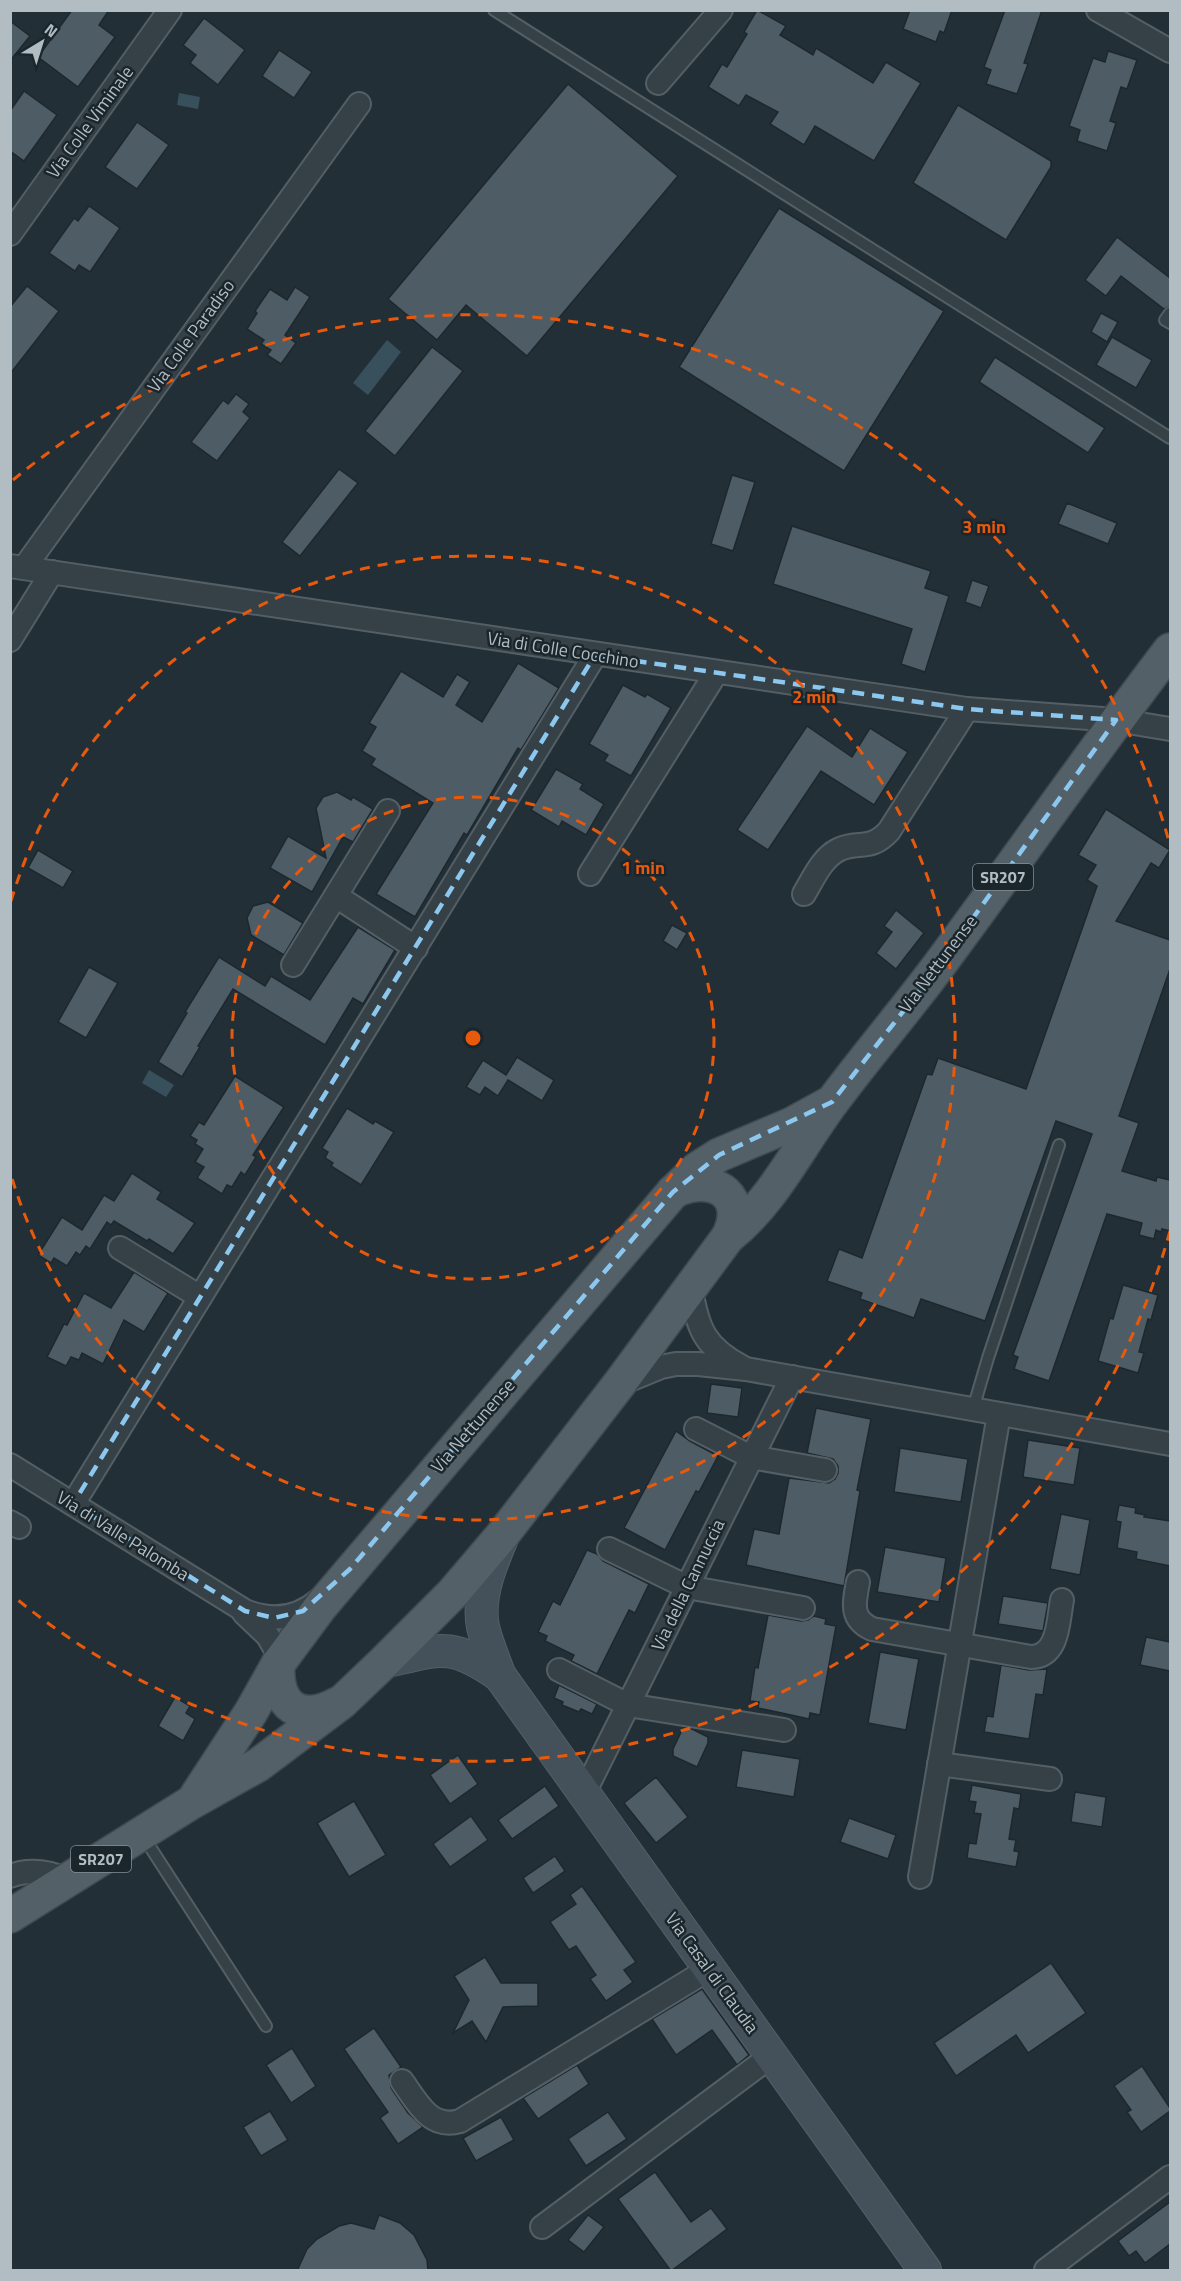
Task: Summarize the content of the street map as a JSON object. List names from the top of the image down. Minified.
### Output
{"streets":{"main road":["SR207","Via Nettunense"],"street":["Via Colle Viminale","Via Colle Paradiso","Via di Colle Cocchino","Via di Valle Palomba","Via della Cannuccia","Via Casal di Claudia"]},"crossings":[["Via Colle Paradiso","Via di Colle Cocchino"],["Via di Colle Cocchino","Via Nettunense"],["Via Nettunense","Via di Valle Palomba"],["Via Nettunense","Via Casal di Claudia"],["Via della Cannuccia","Via Casal di Claudia"]],"north":"top right","rings":["3 min","2 min","1 min"]}
